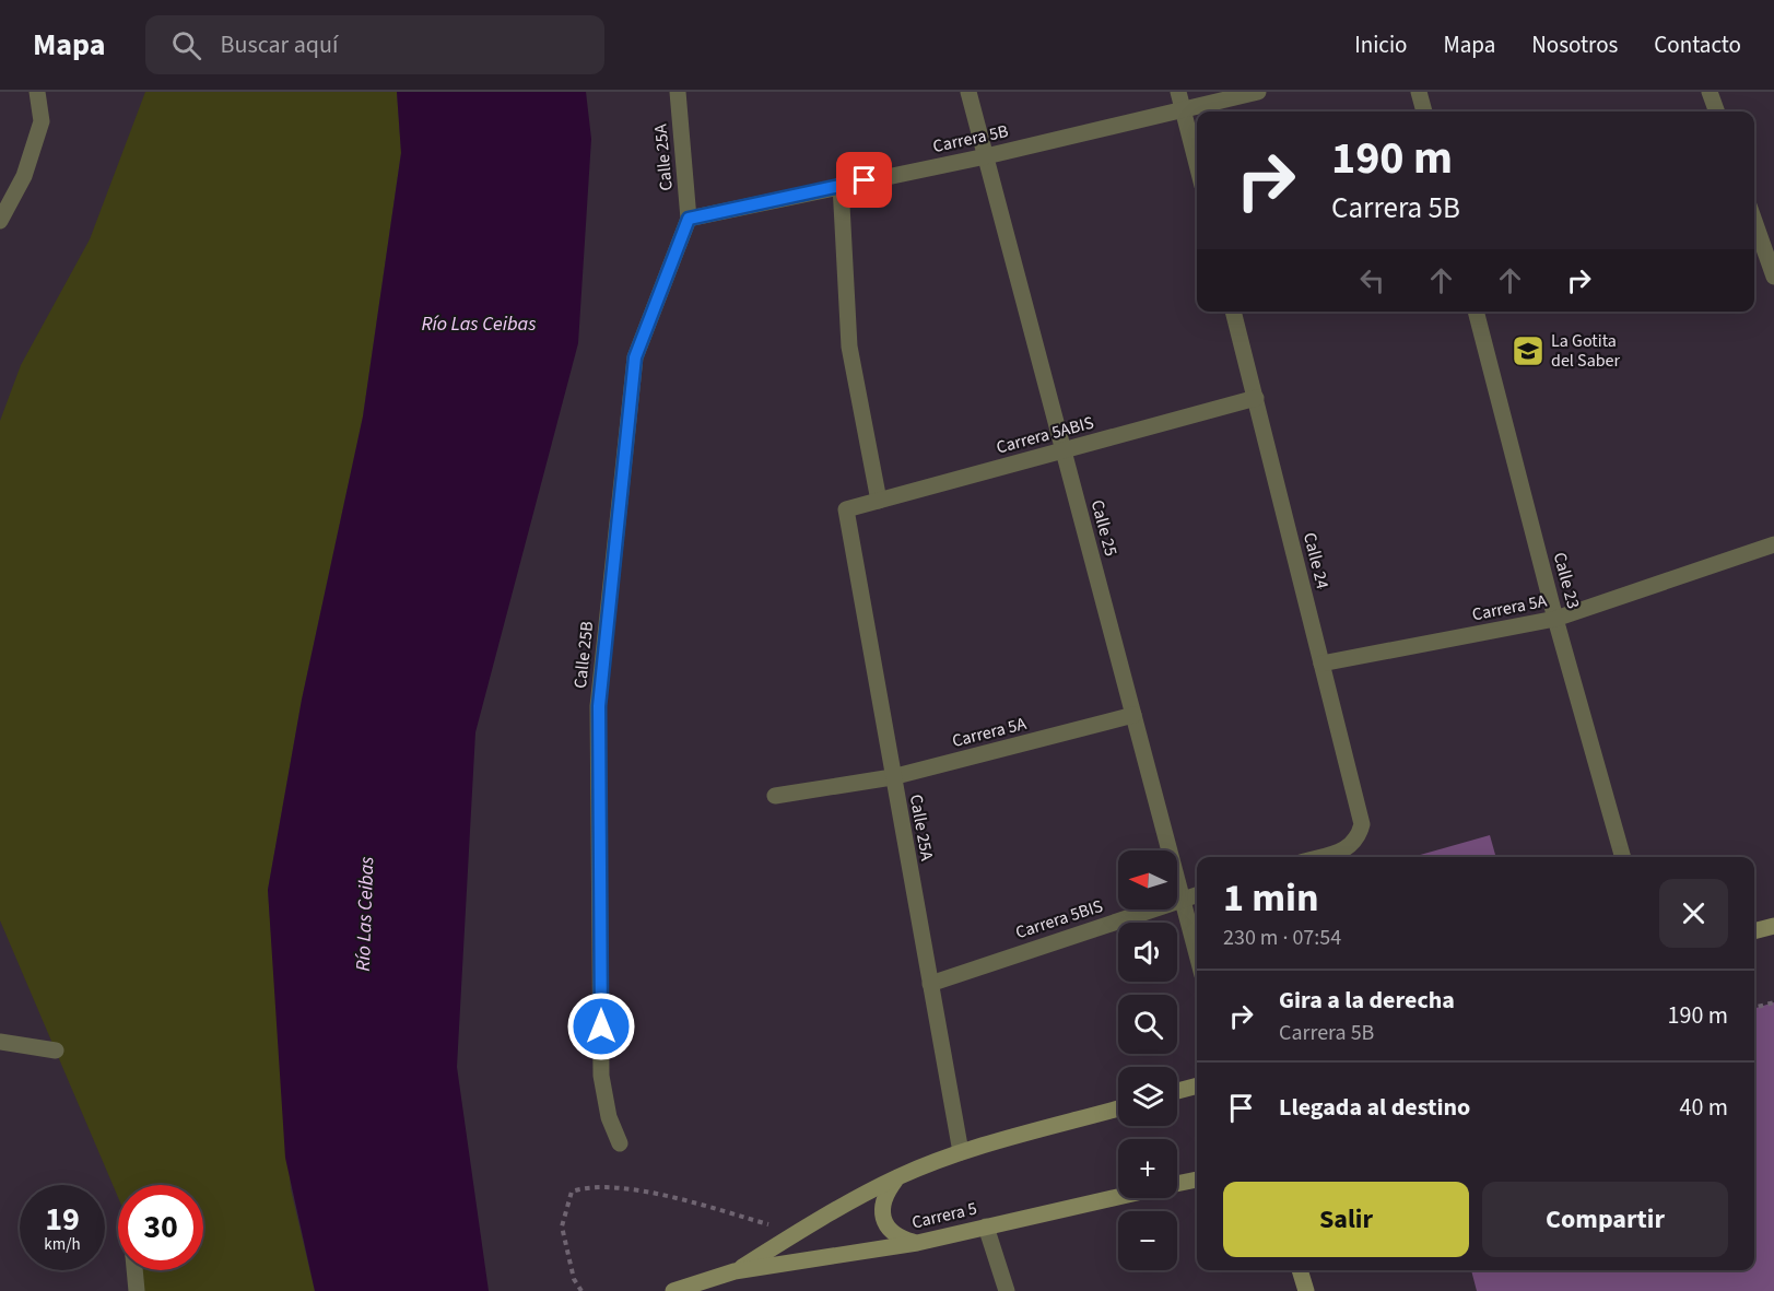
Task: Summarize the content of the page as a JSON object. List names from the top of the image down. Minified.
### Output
{"streets":{"street":["Carrera 5B","Calle 25A","Carrera 5ABIS","Calle 25","Calle 24","Calle 23","Carrera 5A","Calle 25B","Carrera 5BIS","Carrera 5"]},"crossings":[["Carrera 5B","Calle 25A"],["Carrera 5B","Calle 25"],["Carrera 5B","Calle 25B"],["Calle 25A","Carrera 5ABIS"],["Calle 25A","Carrera 5A"],["Calle 25A","Calle 25B"],["Calle 25A","Carrera 5BIS"],["Calle 25A","Carrera 5"],["Carrera 5ABIS","Calle 25"],["Carrera 5ABIS","Calle 24"],["Calle 25","Carrera 5A"],["Calle 25","Carrera 5BIS"],["Calle 24","Carrera 5A"],["Calle 23","Carrera 5A"]],"water":["Río Las Ceibas"],"places":{"school or university":["La Gotita del Saber"]},"north":"left","page":{"header":"Mapa","search":"Buscar aquí","nav":["Inicio","Mapa","Nosotros","Contacto"],"turn":["190 m","Carrera 5B"],"map_buttons":["+","−"],"heading":["1 min","230 m · 07:54"],"list":[{"name":"Gira a la derecha","note":"Carrera 5B","value":"190 m"},{"name":"Llegada al destino","value":"40 m"}],"buttons":["Salir","Compartir"],"speed":"19 km/h","limit":"30"}}
